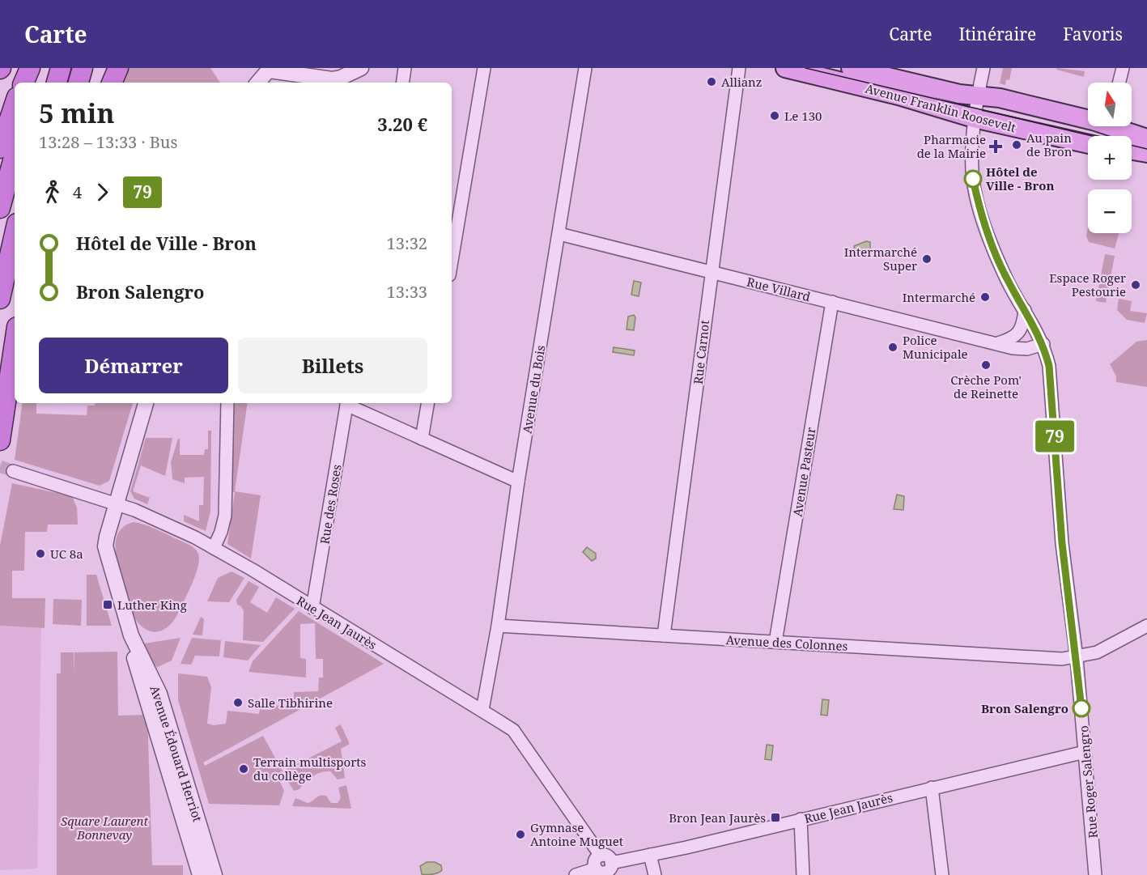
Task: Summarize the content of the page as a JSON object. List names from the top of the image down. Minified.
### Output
{"streets":{"main road":["Avenue Franklin Roosevelt"],"street":["Rue Villard","Rue Carnot","Avenue du Bois","Avenue Pasteur","Rue des Roses","Rue Jean Jaurès","Avenue des Colonnes","Avenue Édouard Herriot","Rue Roger Salengro"]},"crossings":[["Avenue Franklin Roosevelt","Rue Roger Salengro"],["Rue Villard","Rue Carnot"],["Rue Villard","Avenue du Bois"],["Rue Villard","Avenue Pasteur"],["Rue Villard","Rue Roger Salengro"],["Rue Carnot","Avenue des Colonnes"],["Avenue du Bois","Rue Jean Jaurès"],["Avenue du Bois","Avenue des Colonnes"],["Avenue Pasteur","Avenue des Colonnes"],["Rue des Roses","Rue Jean Jaurès"],["Rue Jean Jaurès","Avenue Édouard Herriot"],["Rue Jean Jaurès","Rue Roger Salengro"],["Avenue des Colonnes","Rue Roger Salengro"]],"parks":["Square Laurent Bonnevay"],"places":{"other":["Allianz","Le 130","Au pain de Bron","Hôtel de Ville - Bron","Intermarché Super","Espace Roger Pestourie","Intermarché","Police Municipale","Crèche Pom' de Reinette","UC 8a","Salle Tibhirine","Bron Salengro","Terrain multisports du collège","Gymnase Antoine Muguet"],"health":["Pharmacie de la Mairie"],"transit":["Luther King","Bron Jean Jaurès"]},"lines":["bus line 79"],"north":"top","page":{"header":"Carte","nav":["Carte","Itinéraire","Favoris"],"on_map":"79","map_buttons":["+","−"],"heading":["5 min","13:28 – 13:33 · Bus","3.20 €"],"legs":["4","79"],"list":[{"name":"Hôtel de Ville - Bron","value":"13:32"},{"name":"Bron Salengro","value":"13:33"}],"buttons":["Démarrer","Billets"]}}
